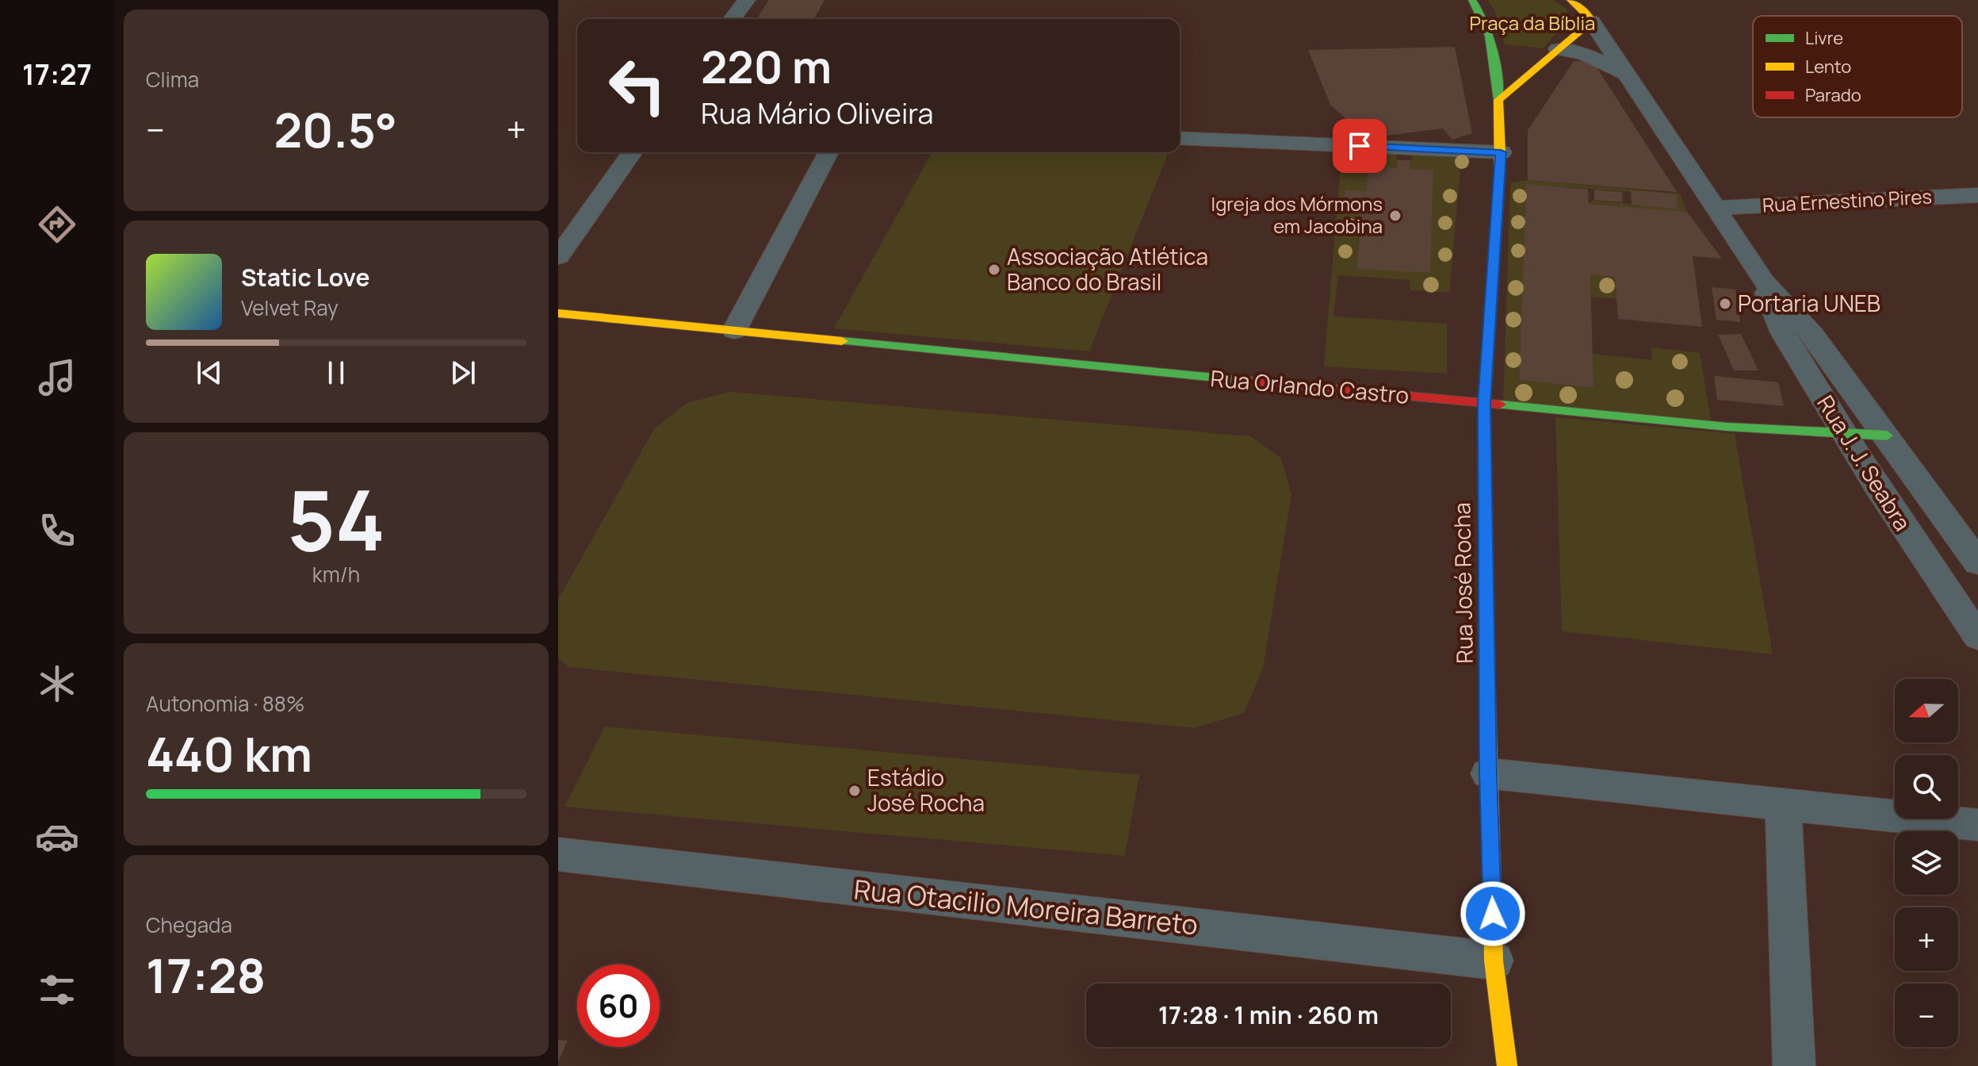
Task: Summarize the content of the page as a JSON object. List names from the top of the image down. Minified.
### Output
{"streets":{"street":["Rua Ernestino Pires","Rua Orlando Castro","Rua J. J. Seabra","Rua José Rocha","Rua Otacilio Moreira Barreto"]},"crossings":[["Rua Ernestino Pires","Rua J. J. Seabra"],["Rua Orlando Castro","Rua J. J. Seabra"],["Rua Orlando Castro","Rua José Rocha"],["Rua José Rocha","Rua Otacilio Moreira Barreto"]],"parks":["Praça da Bíblia"],"places":["Igreja dos Mórmons em Jacobina","Associação Atlética Banco do Brasil","Portaria UNEB","Estádio José Rocha"],"legend":["Livre","Lento","Parado"],"north":"left","page":{"tabs":"17:27","tile":["Clima",["54","km/h"],["Autonomia · 88%","440 km"],["Chegada","17:28"]],"turn":["220 m","Rua Mário Oliveira"],"heat":["−","20.5°","+"],"song":["Static Love","Velvet Ray"],"map_buttons":["+","−"],"limit":"60","trip":"17:28 · 1 min · 260 m"}}
